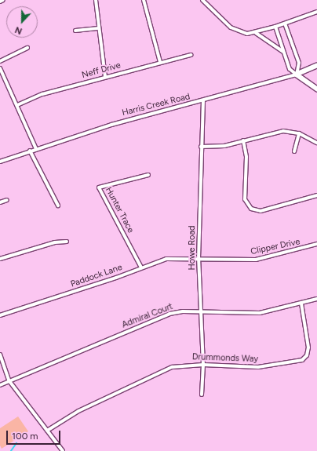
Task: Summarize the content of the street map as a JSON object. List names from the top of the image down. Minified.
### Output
{"streets":{"street":["Neff Drive","Harris Creek Road","Hunter Trace","Clipper Drive","Howe Road","Paddock Lane","Admiral Court","Drummonds Way"]},"crossings":[["Harris Creek Road","Howe Road"],["Hunter Trace","Paddock Lane"],["Clipper Drive","Howe Road"],["Clipper Drive","Paddock Lane"],["Howe Road","Paddock Lane"],["Howe Road","Admiral Court"],["Howe Road","Drummonds Way"],["Admiral Court","Drummonds Way"]],"scale_bar":"100 m","north":"bottom"}
